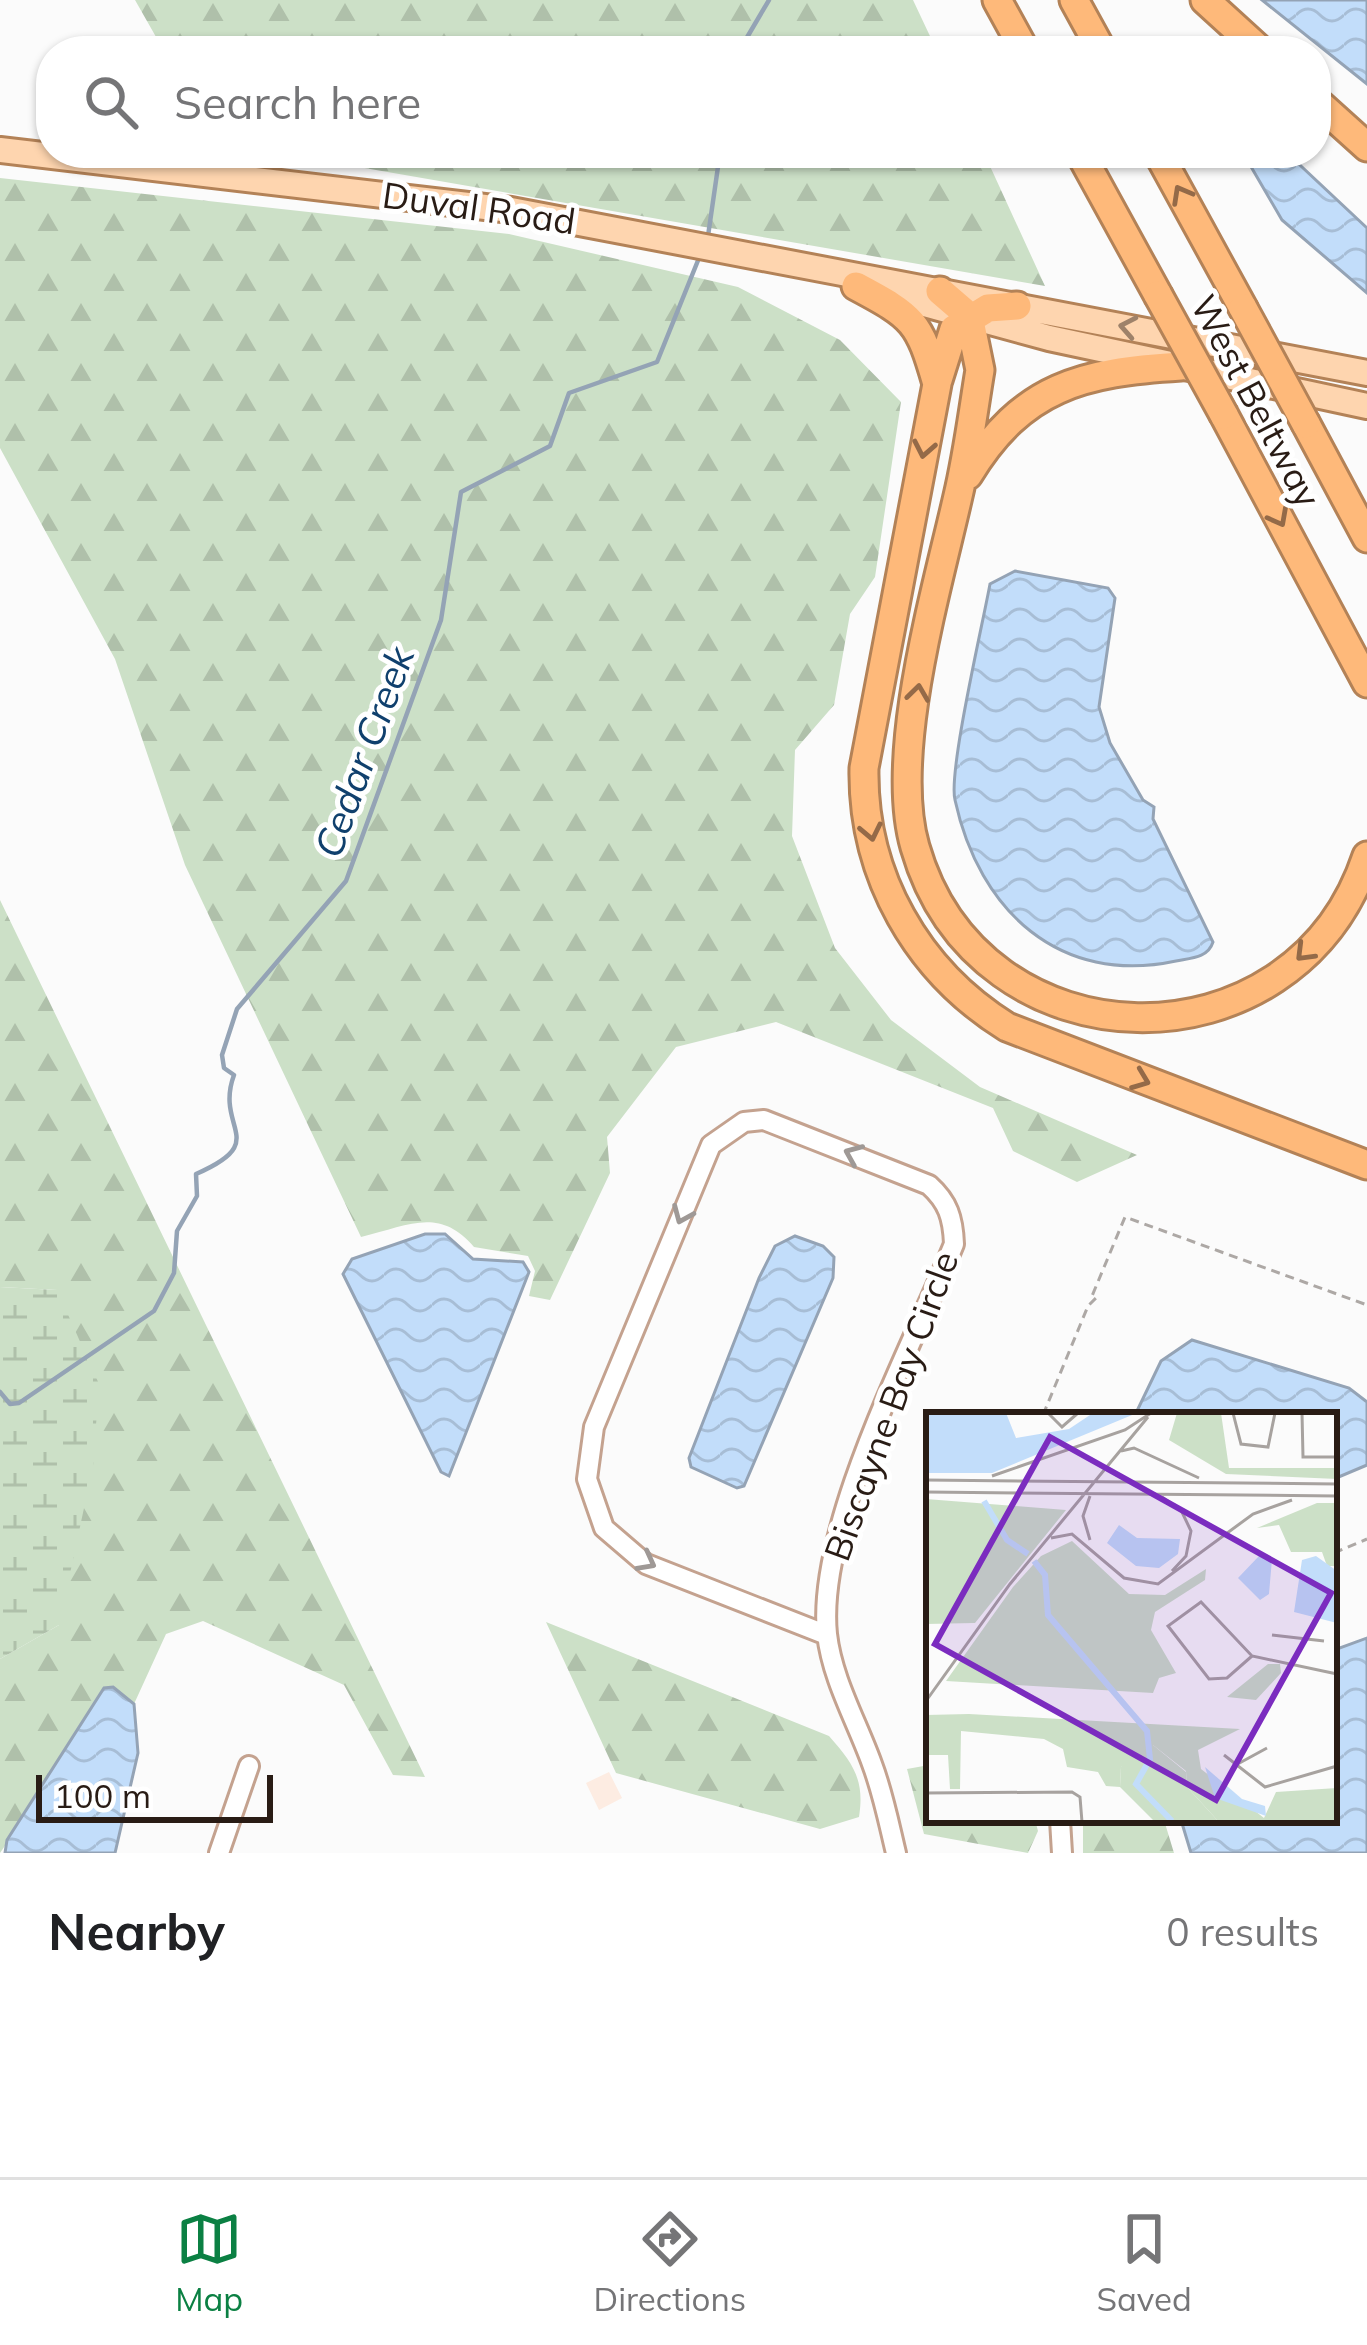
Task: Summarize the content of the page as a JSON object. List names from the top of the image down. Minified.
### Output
{"streets":{"highway":["West Beltway"],"main road":["Duval Road"],"street":["Biscayne Bay Circle"]},"water":["Cedar Creek"],"scale_bar":"100 m","page":{"search":"Search here","scale":"100 m","heading":["Nearby","0 results"],"nav":["Map","Directions","Saved"]}}
